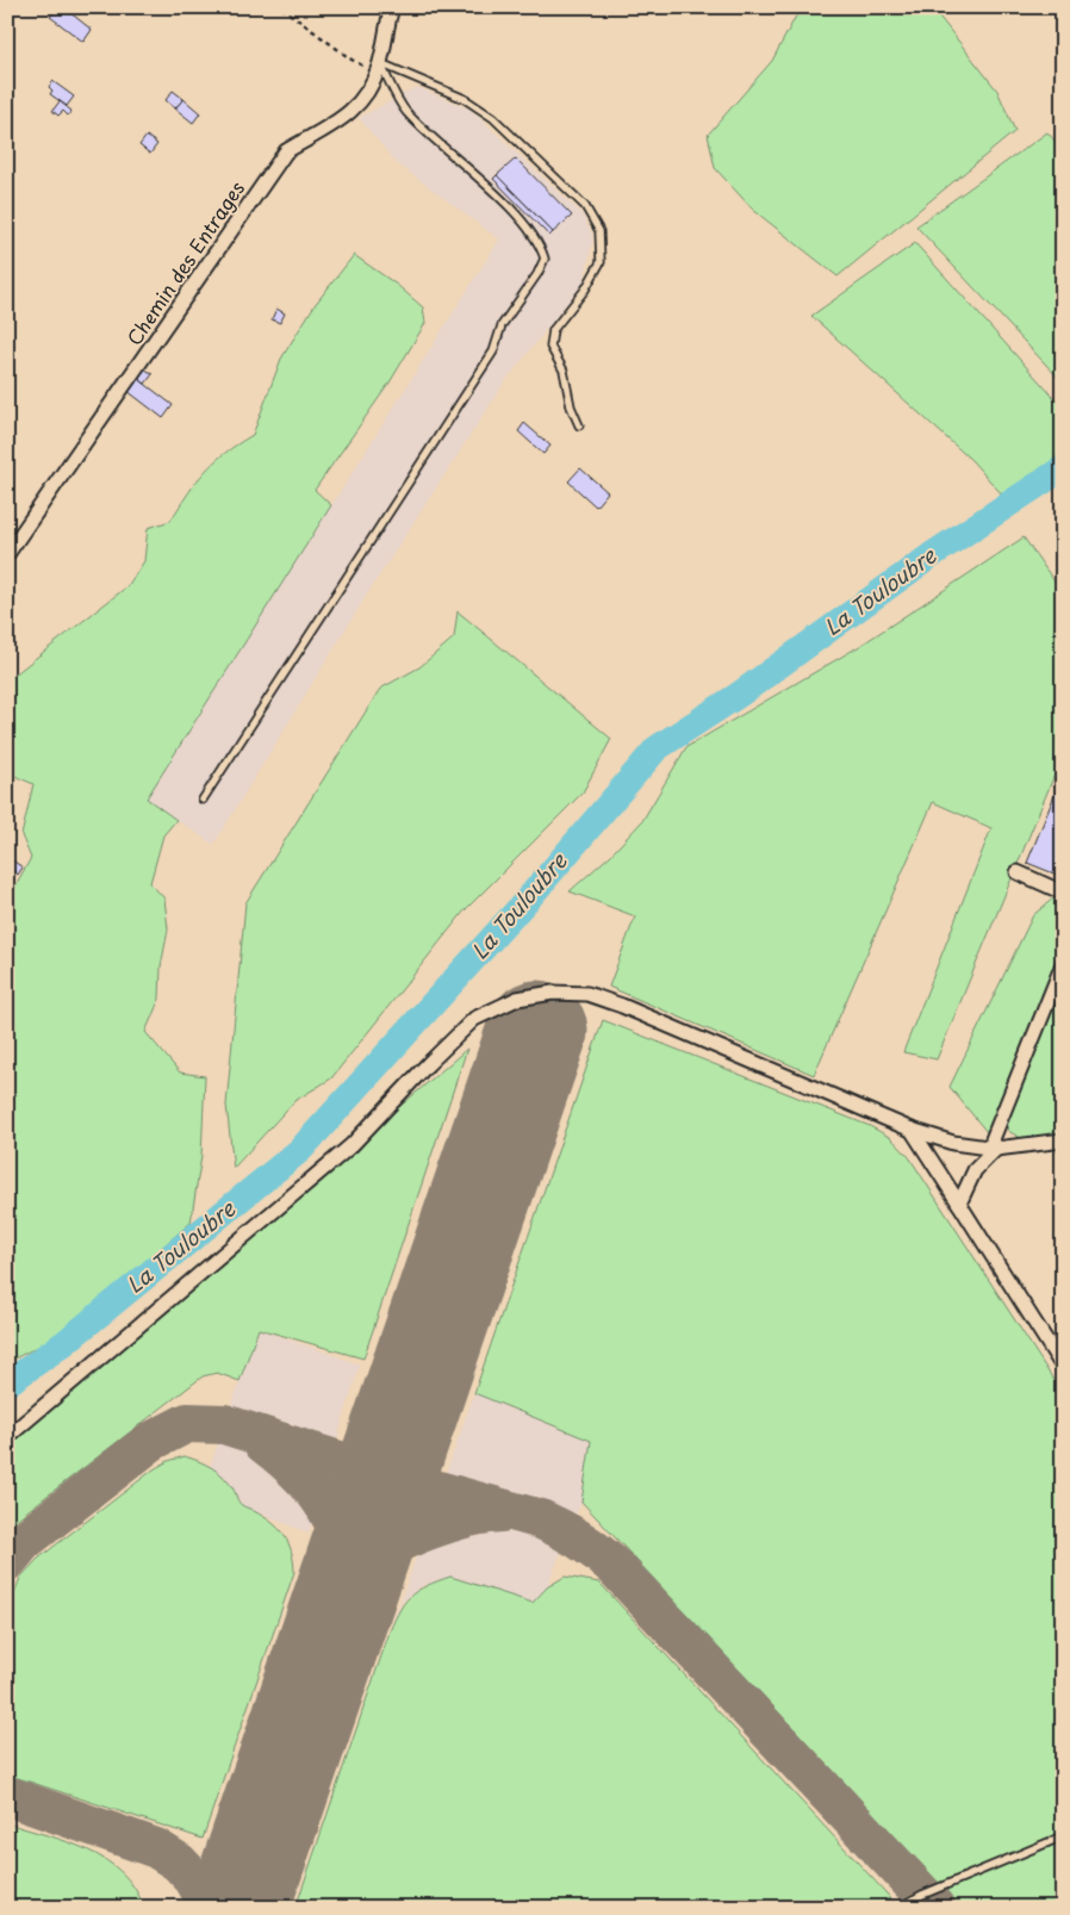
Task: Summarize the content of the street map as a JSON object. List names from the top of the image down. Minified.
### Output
{"streets":{"street":["Chemin des Entrages"]},"water":["La Touloubre"]}
